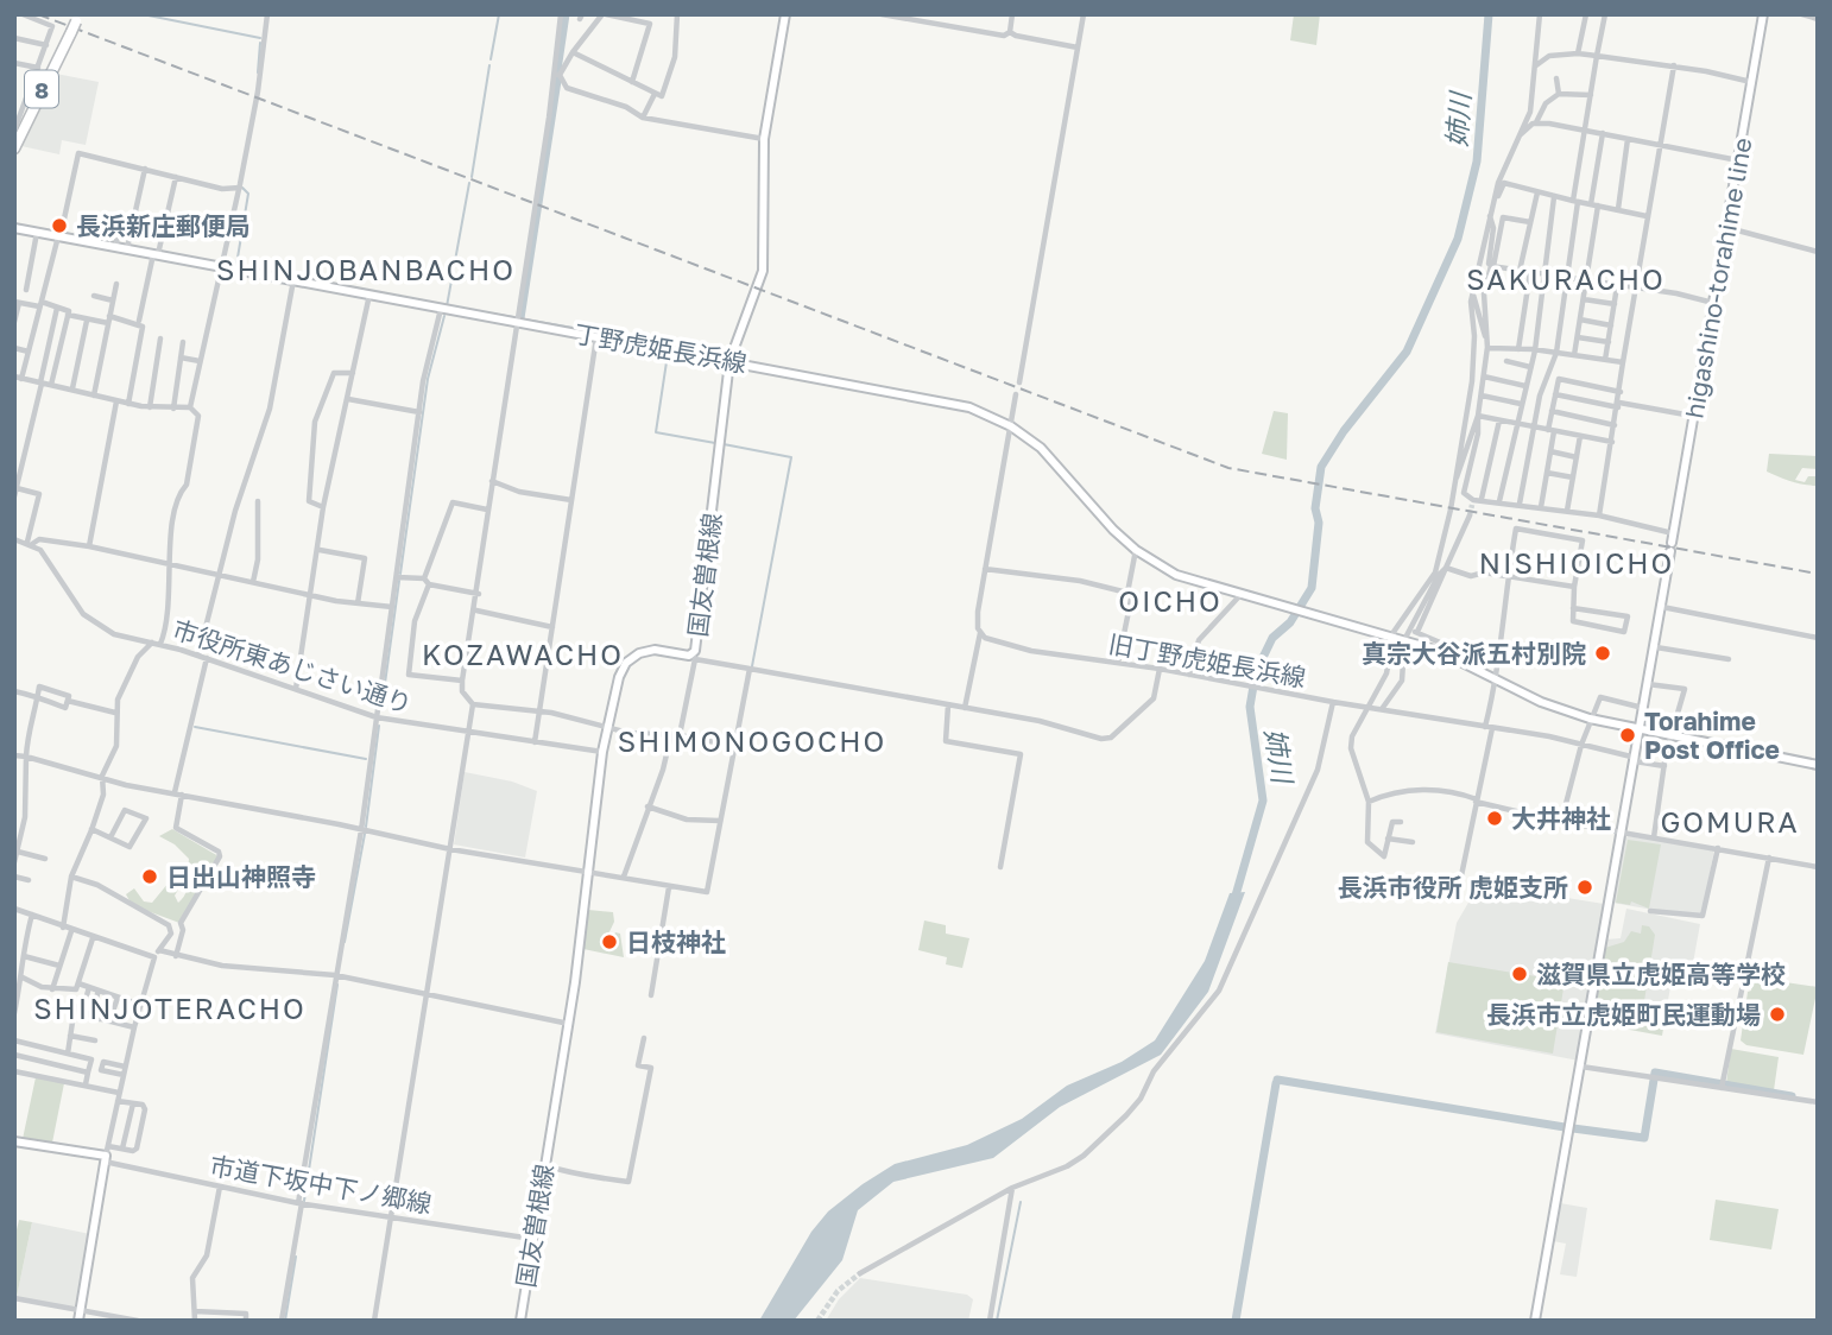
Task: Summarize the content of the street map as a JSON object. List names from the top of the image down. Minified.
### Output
{"streets":{"highway":["8"],"main road":["higashino-torahime line","丁野虎姫長浜線","国友曽根線"],"street":["旧丁野虎姫長浜線","市役所東あじさい通り","市道下坂中下ノ郷線"]},"crossings":[["higashino-torahime line","旧丁野虎姫長浜線"],["丁野虎姫長浜線","国友曽根線"],["国友曽根線","市役所東あじさい通り"],["国友曽根線","市道下坂中下ノ郷線"]],"districts":["SHINJOBANBACHO","SAKURACHO","NISHIOICHO","OICHO","KOZAWACHO","SHIMONOGOCHO","GOMURA","SHINJOTERACHO"],"water":["姉川"],"places":["長浜新庄郵便局","真宗大谷派五村別院","Torahime Post Office","大井神社","日出山神照寺","長浜市役所 虎姫支所","日枝神社","滋賀県立虎姫高等学校","長浜市立虎姫町民運動場"]}
